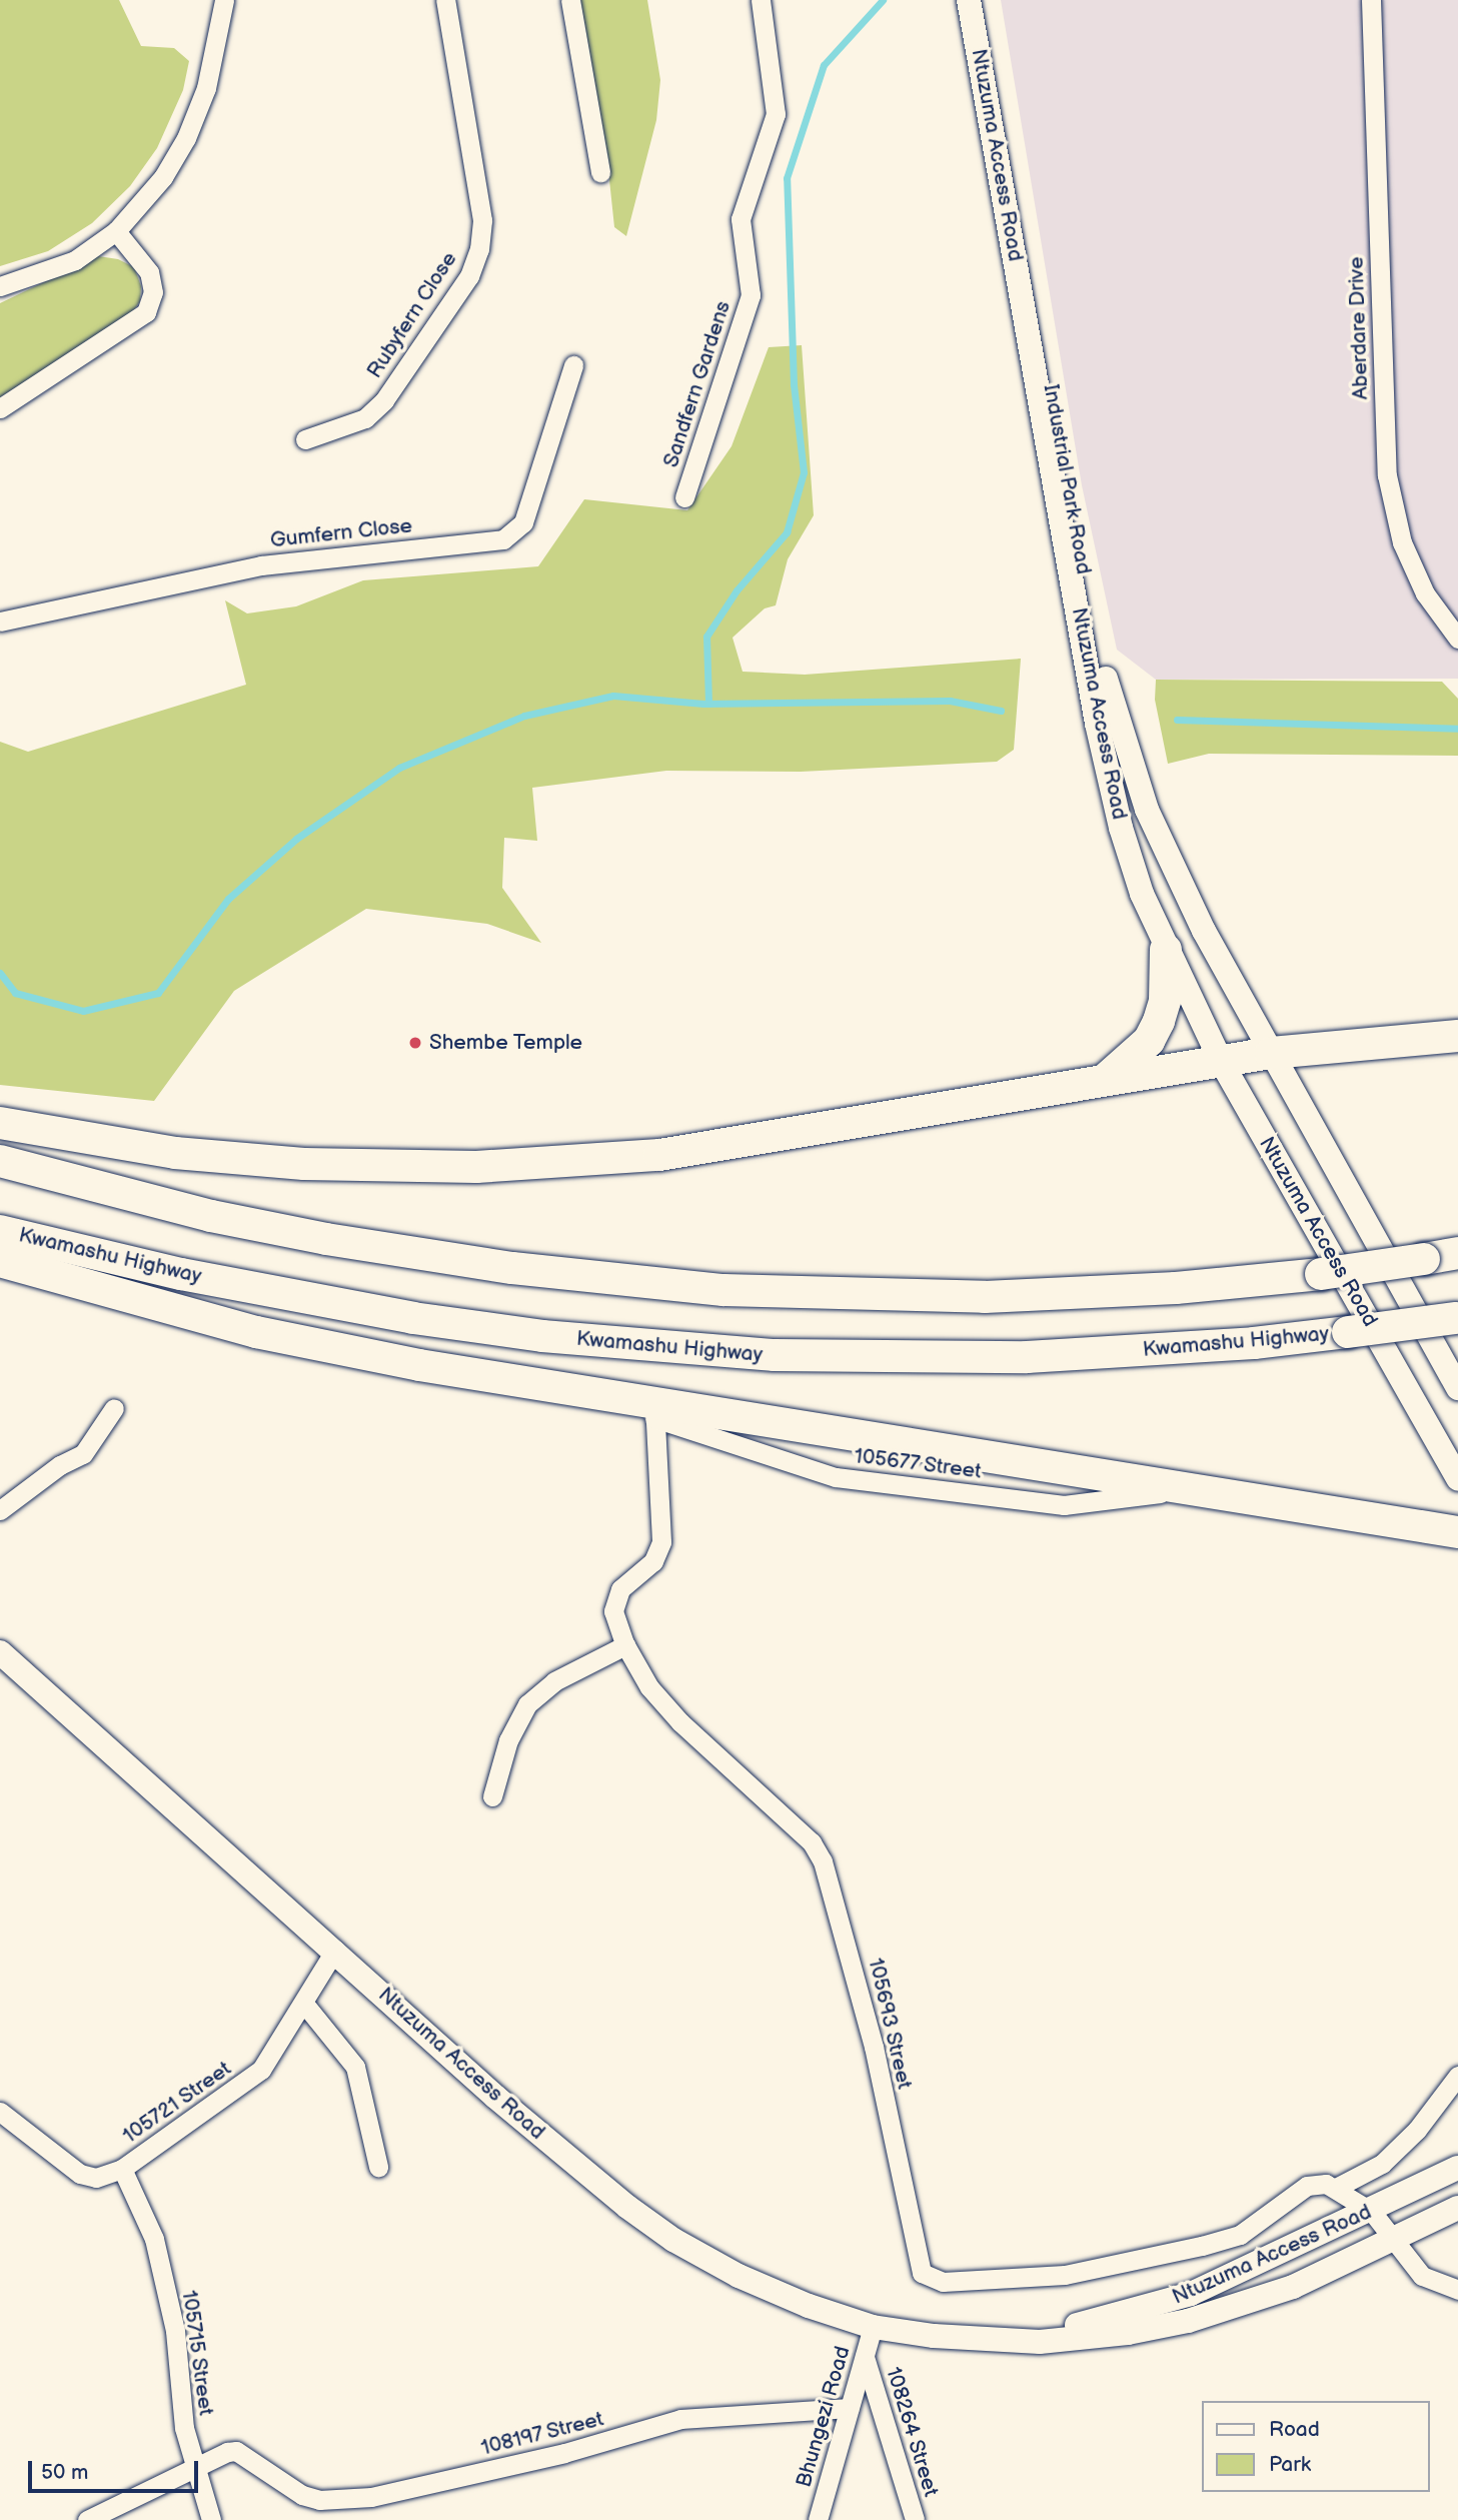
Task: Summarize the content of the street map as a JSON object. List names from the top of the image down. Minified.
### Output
{"streets":{"main road":["Kwamashu Highway"],"street":["Ntuzuma Access Road","Rubyfern Close","Aberdare Drive","Sandfern Gardens","Industrial Park Road","Gumfern Close","105677 Street","105693 Street","105721 Street","105715 Street","Bhungezi Road","108264 Street","108197 Street"]},"crossings":[["Ntuzuma Access Road","105721 Street"],["Ntuzuma Access Road","Bhungezi Road"],["105677 Street","105693 Street"],["105721 Street","105715 Street"],["105715 Street","108197 Street"],["Bhungezi Road","108264 Street"],["Bhungezi Road","108197 Street"]],"places":["Shembe Temple"],"legend":["Road","Park"],"scale_bar":"50 m"}
